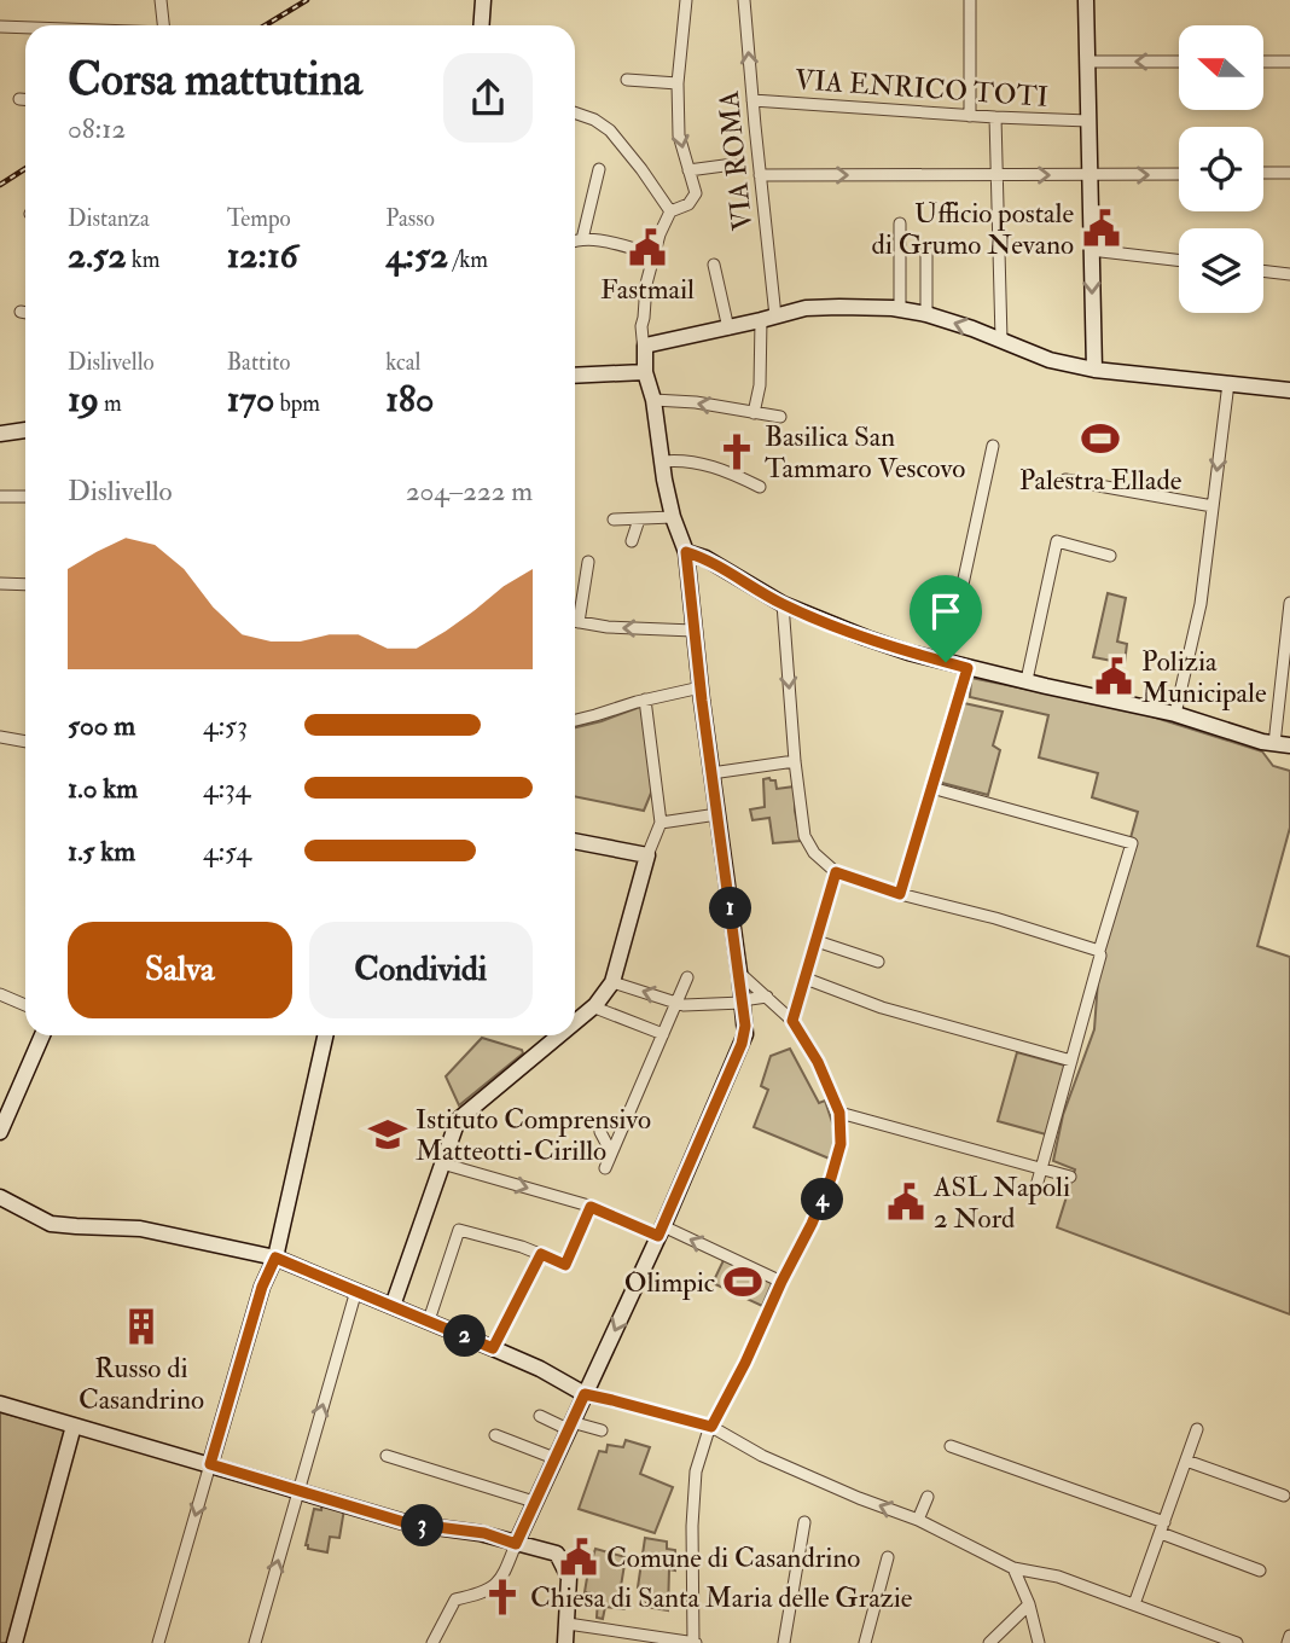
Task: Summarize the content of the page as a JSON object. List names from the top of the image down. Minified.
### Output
{"streets":{"street":["VIA ENRICO TOTI","VIA ROMA"]},"crossings":[["VIA ENRICO TOTI","VIA ROMA"]],"places":{"public building":["Ufficio postale di Grumo Nevano","Fastmail","Polizia Municipale","ASL Napoli 2 Nord","Comune di Casandrino"],"sports":["Palestra Ellade","Olimpic"],"church":["Basilica San Tammaro Vescovo","Chiesa di Santa Maria delle Grazie"],"school or university":["Istituto Comprensivo Matteotti-Cirillo"],"building":["Russo di Casandrino"]},"north":"left","page":{"heading":["Corsa mattutina","08:12"],"stats":[["Distanza","2.52 km"],["Tempo","12:16"],["Passo","4:52 /km"],["Dislivello","19 m"],["Battito","170 bpm"],["kcal","180"]],"chart":["Dislivello","204–222 m"],"list":[{"name":"500 m","note":"4:53"},{"name":"1.0 km","note":"4:34"},{"name":"1.5 km","note":"4:54"}],"pins":["1","4","2","3"],"buttons":["Salva","Condividi"]}}
